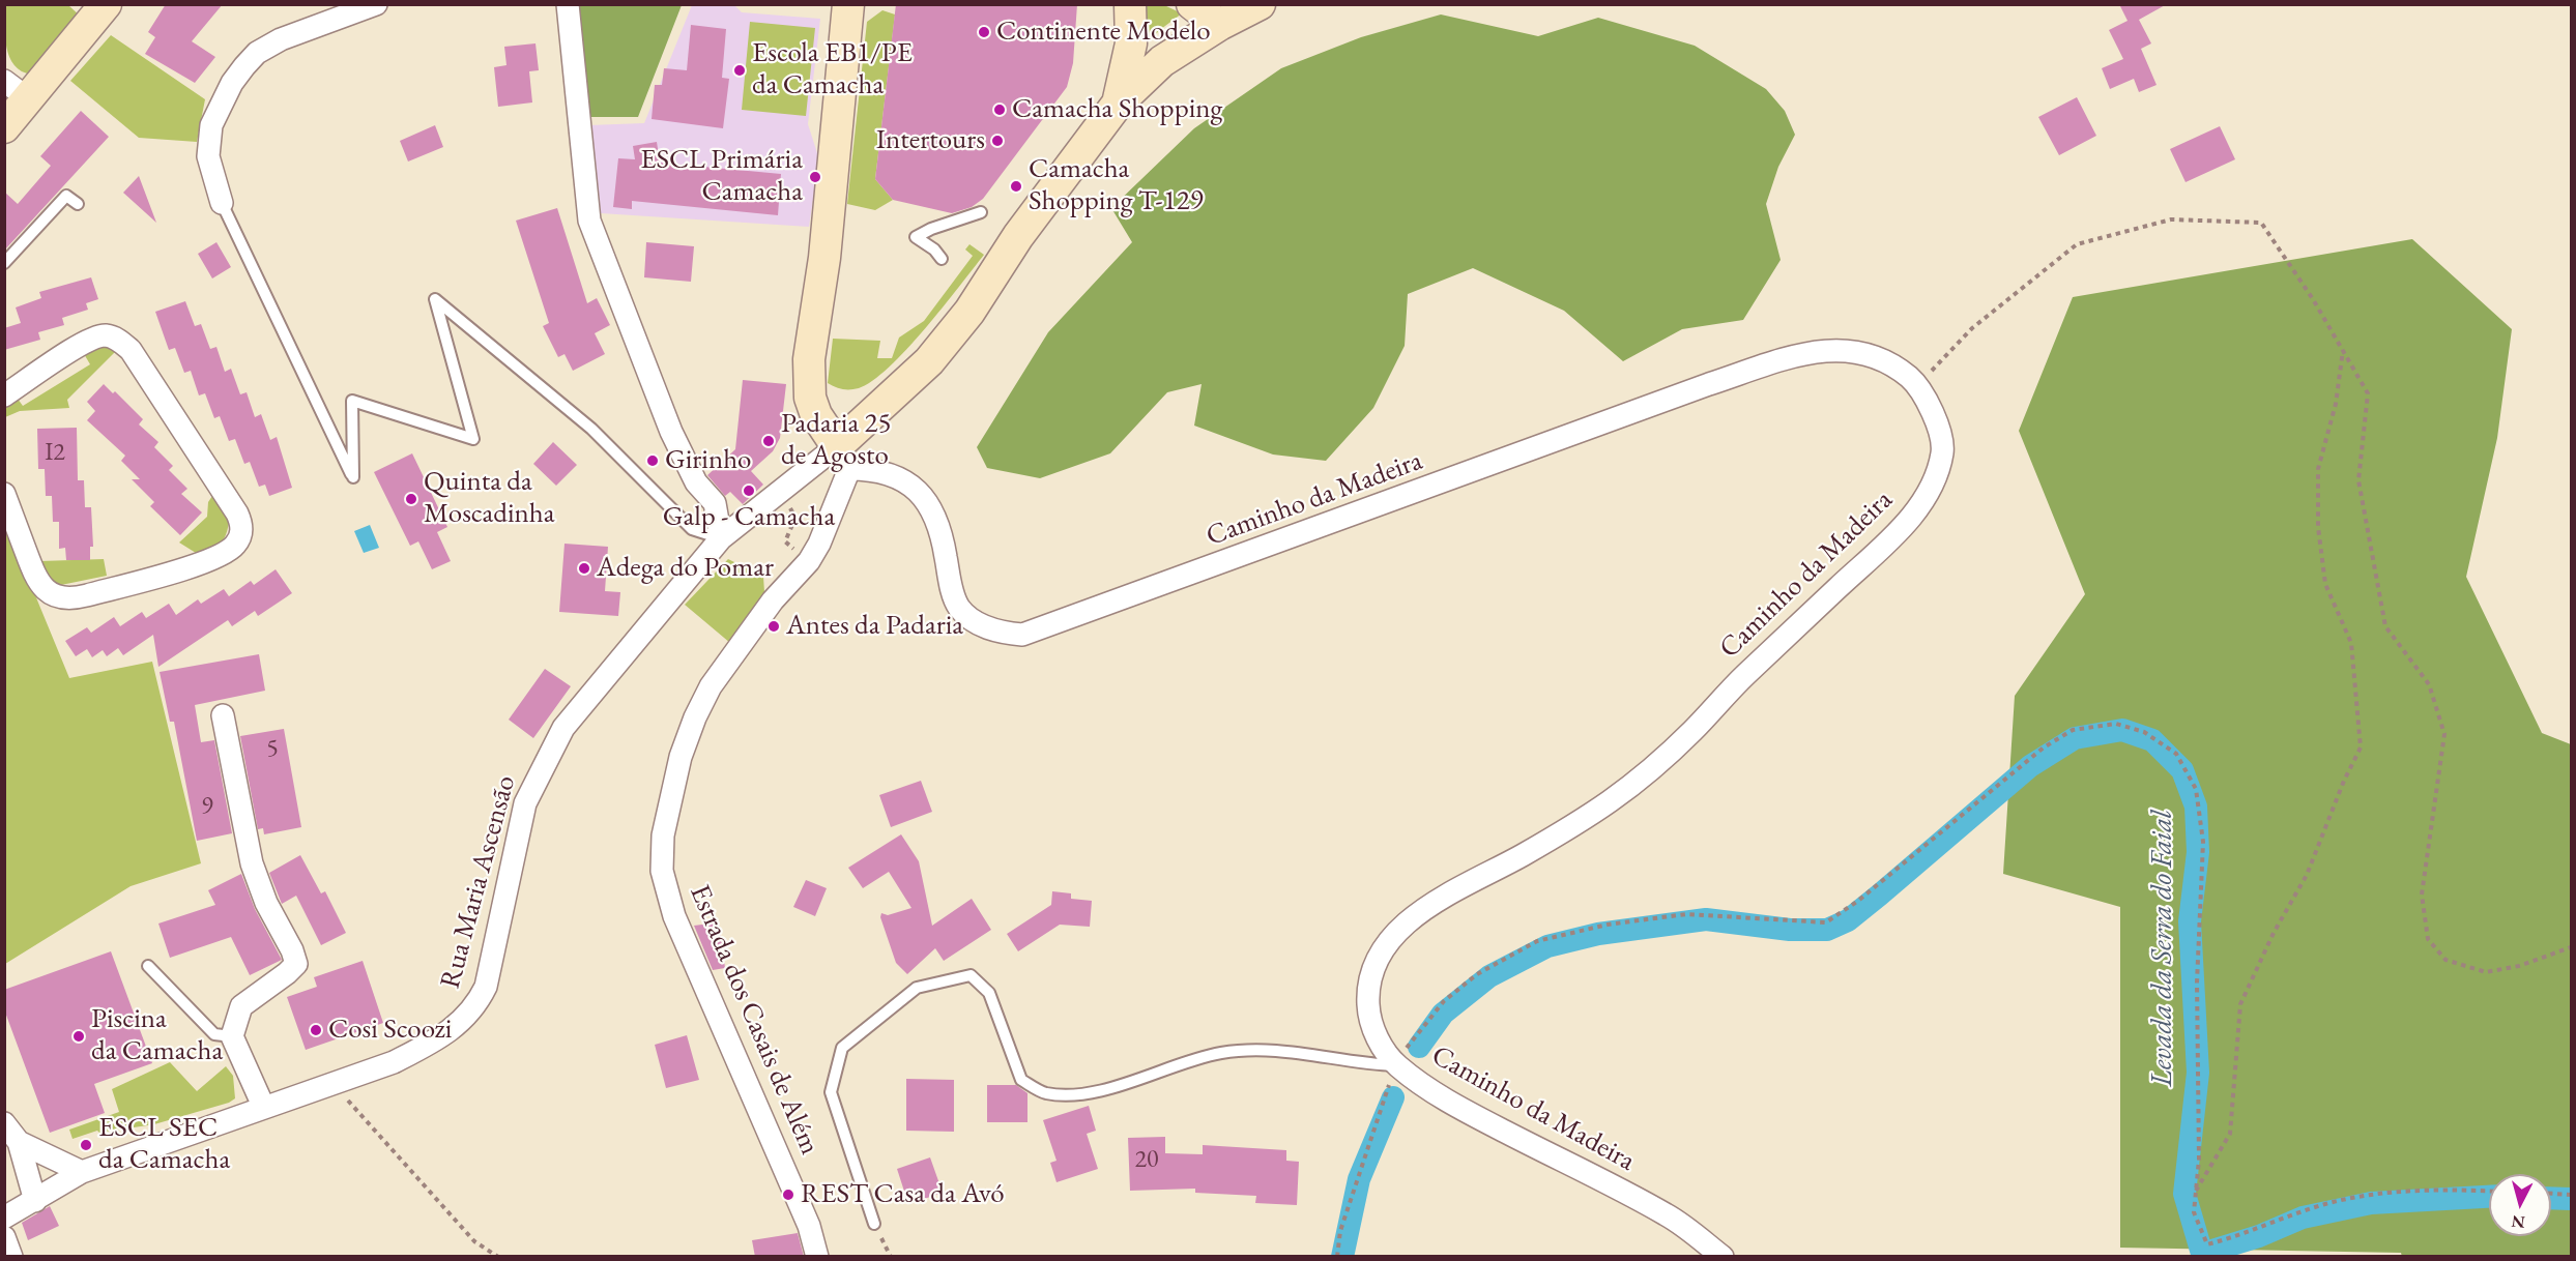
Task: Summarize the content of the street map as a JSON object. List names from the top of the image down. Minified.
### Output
{"streets":{"street":["Caminho da Madeira","Rua Maria Ascensão","Estrada dos Casais de Além"]},"crossings":[["Caminho da Madeira","Rua Maria Ascensão"],["Caminho da Madeira","Estrada dos Casais de Além"],["Rua Maria Ascensão","Estrada dos Casais de Além"]],"water":["Levada da Serra do Faial"],"places":["Continente Modelo","Escola EB1/PE da Camacha","Camacha Shopping","Intertours","ESCL Primária Camacha","Camacha Shopping T-129","Padaria 25 de Agosto","Girinho","Galp - Camacha","Quinta da Moscadinha","Adega do Pomar","Antes da Padaria","Cosi Scoozi","Piscina da Camacha","ESCL SEC da Camacha","REST Casa da Avó"],"house_numbers":["I2","5","9","20"],"north":"bottom"}
